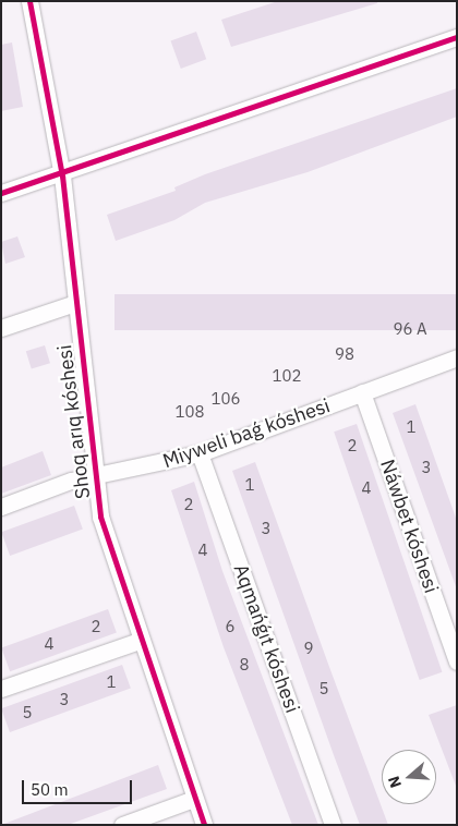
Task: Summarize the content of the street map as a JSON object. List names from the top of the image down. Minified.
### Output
{"streets":{"street":["Shoq arıq kóshesi","Miyweli baǵ kóshesi","Náwbet kóshesi","Aqmańǵıt kóshesi"]},"crossings":[["Shoq arıq kóshesi","Miyweli baǵ kóshesi"],["Miyweli baǵ kóshesi","Náwbet kóshesi"],["Miyweli baǵ kóshesi","Aqmańǵıt kóshesi"]],"house_numbers":["96 А","98","102","106","108","1","2","3","1","4","2","3","4","2","6","4","9","8","1","5","3","5"],"scale_bar":"50 m","north":"left"}
